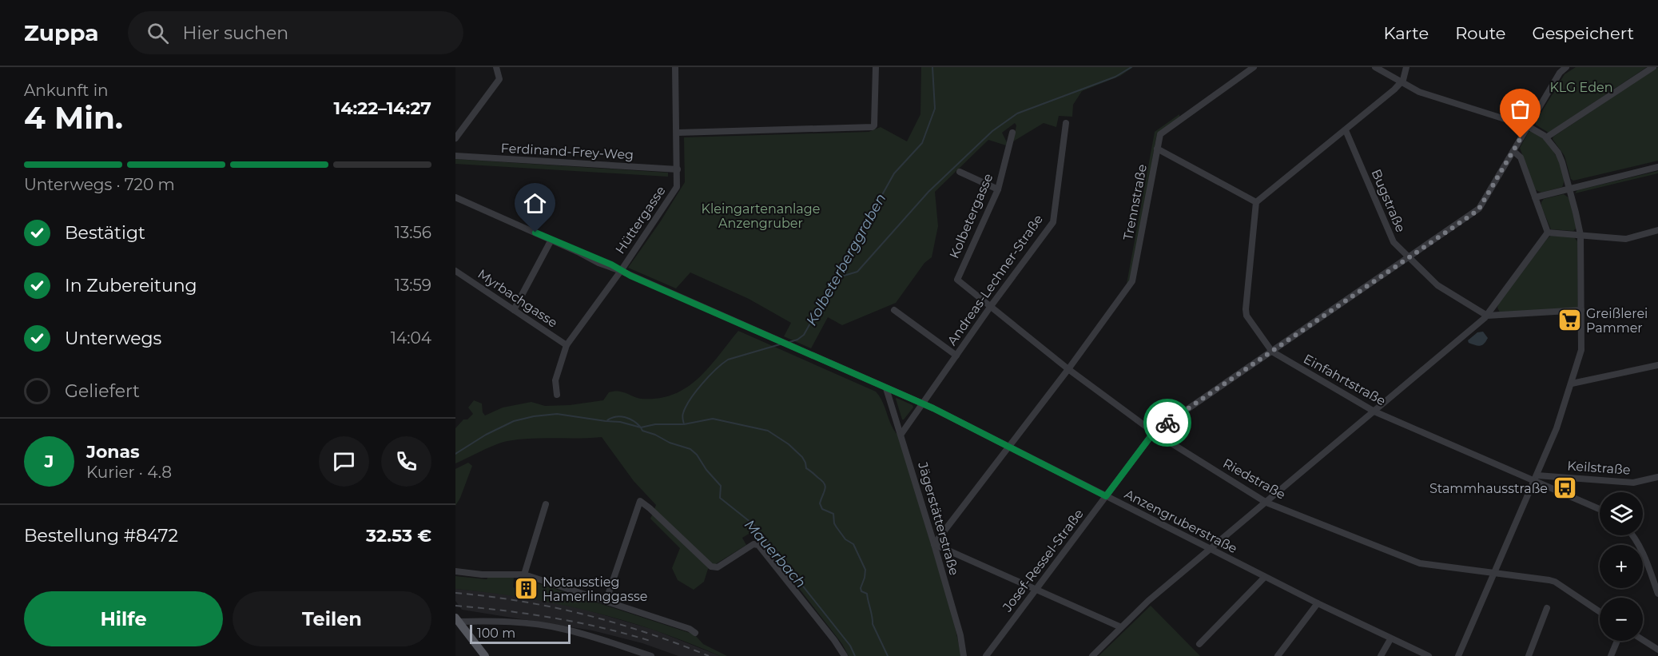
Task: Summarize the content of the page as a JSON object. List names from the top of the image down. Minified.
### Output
{"streets":{"street":["Ferdinand-Frey-Weg","Bugstraße","Trennstraße","Kolbetergasse","Hüttergasse","Andreas-Lechner-Straße","Myrbachgasse","Einfahrtstraße","Keilstraße","Riedstraße","Jägerstätterstraße","Anzengruberstraße","Josef-Ressel-Straße"]},"crossings":[["Ferdinand-Frey-Weg","Hüttergasse"],["Bugstraße","Josef-Ressel-Straße"],["Trennstraße","Riedstraße"],["Trennstraße","Jägerstätterstraße"],["Trennstraße","Anzengruberstraße"],["Kolbetergasse","Riedstraße"],["Hüttergasse","Myrbachgasse"],["Hüttergasse","Anzengruberstraße"],["Andreas-Lechner-Straße","Riedstraße"],["Andreas-Lechner-Straße","Jägerstätterstraße"],["Andreas-Lechner-Straße","Anzengruberstraße"],["Einfahrtstraße","Keilstraße"],["Einfahrtstraße","Josef-Ressel-Straße"],["Riedstraße","Josef-Ressel-Straße"],["Jägerstätterstraße","Anzengruberstraße"],["Anzengruberstraße","Josef-Ressel-Straße"]],"water":["Kolbeterberggraben","Mauerbach"],"parks":["KLG Eden","Kleingartenanlage Anzengruber"],"places":{"supermarket":["Greißlerei Pammer"],"bus stop":["Stammhausstraße"],"building":["Notausstieg Hamerlinggasse"]},"scale_bar":"100 m","page":{"header":"Zuppa","search":"Hier suchen","nav":["Karte","Route","Gespeichert"],"heading":["4 Min.","Ankunft in","14:22–14:27"],"panel":["Jonas","Kurier · 4.8","Bestellung #8472","32.53 €"],"bar":"Unterwegs · 720 m","list":[["Bestätigt","13:56"],["In Zubereitung","13:59"],["Unterwegs","14:04"],"Geliefert"],"round":"J","map_buttons":["+","−"],"buttons":["Hilfe","Teilen"],"scale":"100 m"}}
